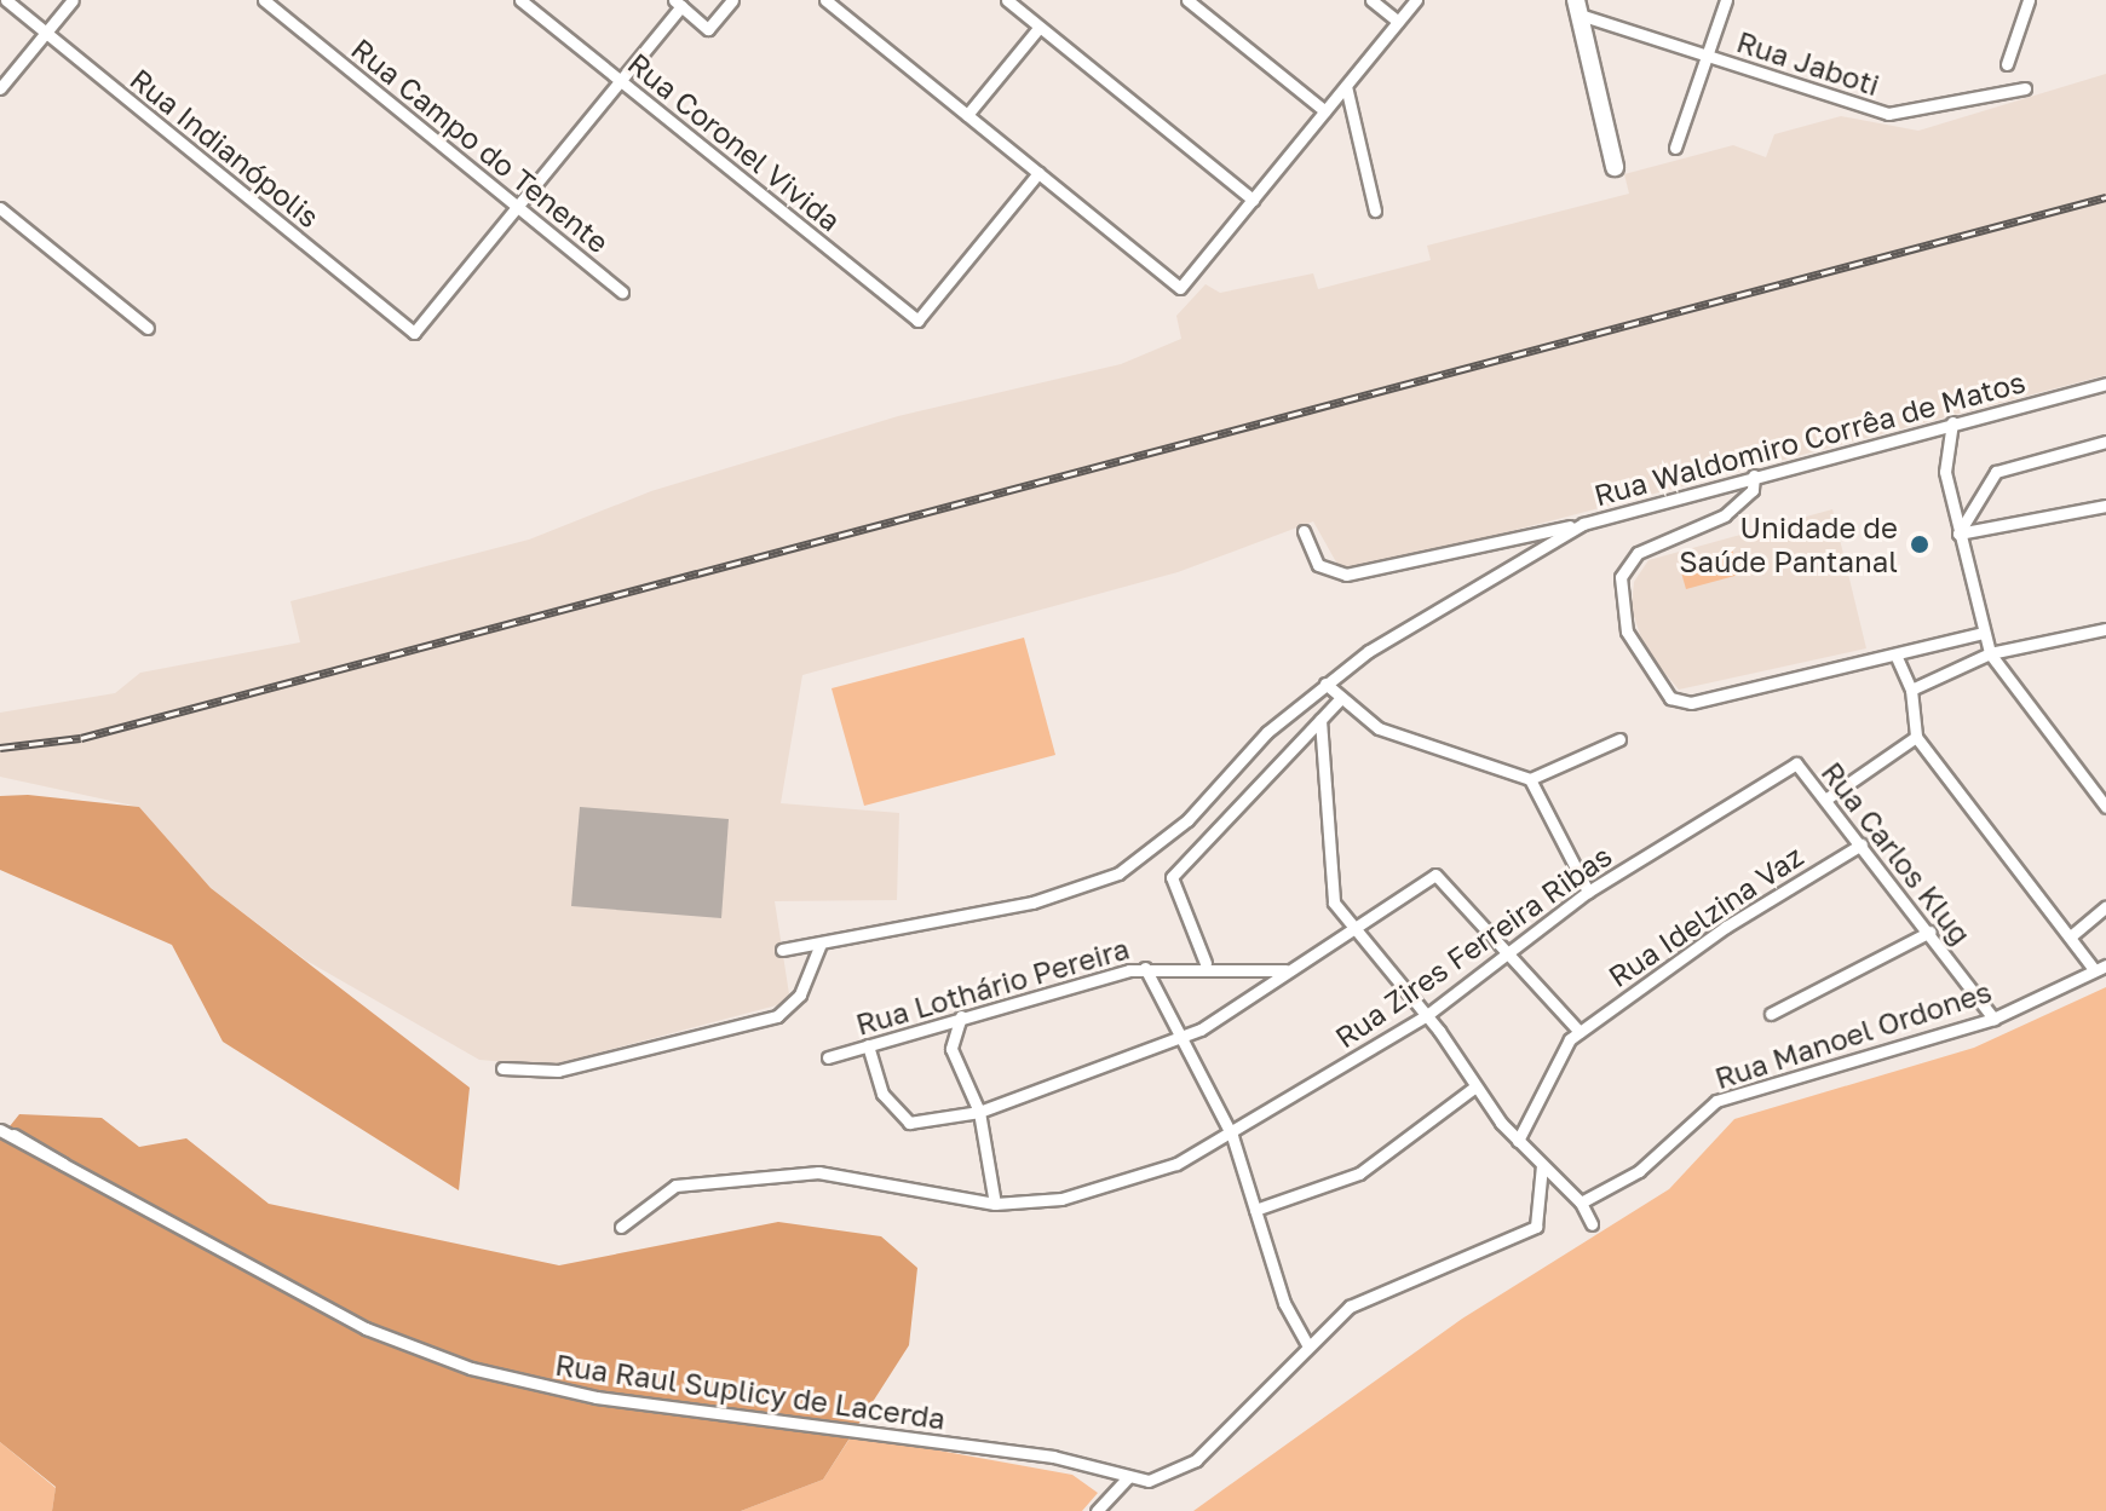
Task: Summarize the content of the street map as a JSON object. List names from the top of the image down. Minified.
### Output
{"streets":{"street":["Rua Jaboti","Rua Coronel Vivida","Rua Campo do Tenente","Rua Indianópolis","Rua Waldomiro Corrêa de Matos","Rua Carlos Klug","Rua Idelzina Vaz","Rua Zires Ferreira Ribas","Rua Lothário Pereira","Rua Manoel Ordones","Rua Raul Suplicy de Lacerda"]},"crossings":[["Rua Campo do Tenente","Rua Indianópolis"],["Rua Carlos Klug","Rua Idelzina Vaz"],["Rua Carlos Klug","Rua Zires Ferreira Ribas"],["Rua Carlos Klug","Rua Manoel Ordones"]],"places":["Unidade de Saúde Pantanal"]}
